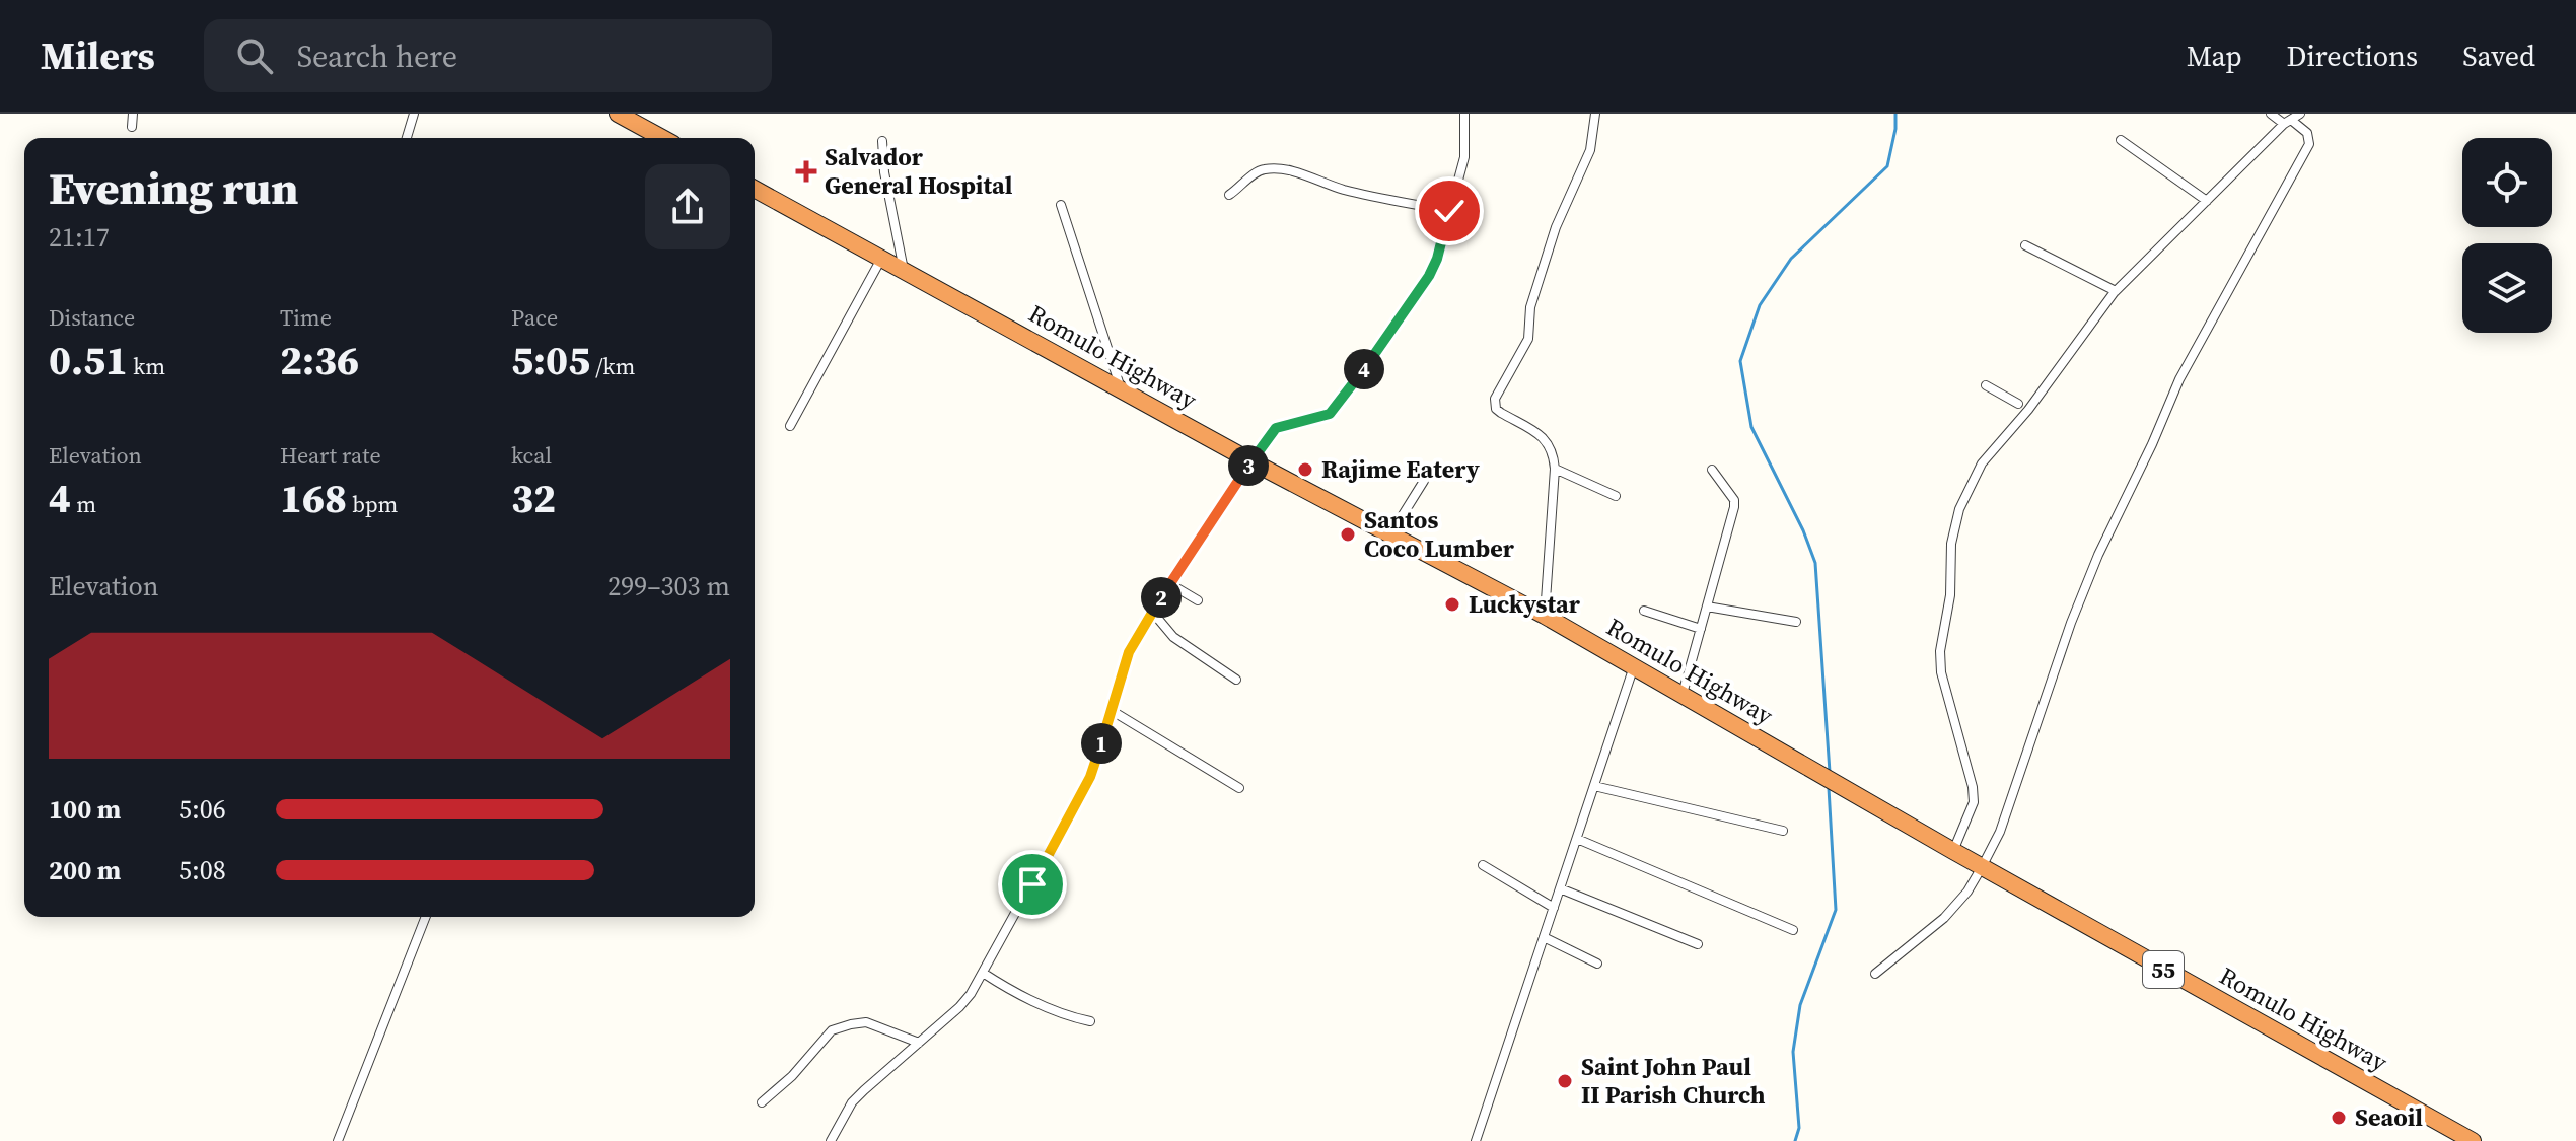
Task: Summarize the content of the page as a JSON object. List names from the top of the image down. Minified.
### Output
{"streets":{"highway":["Romulo Highway","55"]},"places":{"health":["Salvador General Hospital"],"other":["Rajime Eatery","Santos Coco Lumber","Luckystar","Saint John Paul II Parish Church","Seaoil"]},"page":{"header":"Milers","search":"Search here","nav":["Map","Directions","Saved"],"heading":["Evening run","21:17"],"stats":[["Distance","0.51 km"],["Time","2:36"],["Pace","5:05 /km"],["Elevation","4 m"],["Heart rate","168 bpm"],["kcal","32"]],"pins":["4","3","2","1"],"chart":["Elevation","299–303 m"],"list":[{"name":"100 m","note":"5:06"},{"name":"200 m","note":"5:08"}]}}
